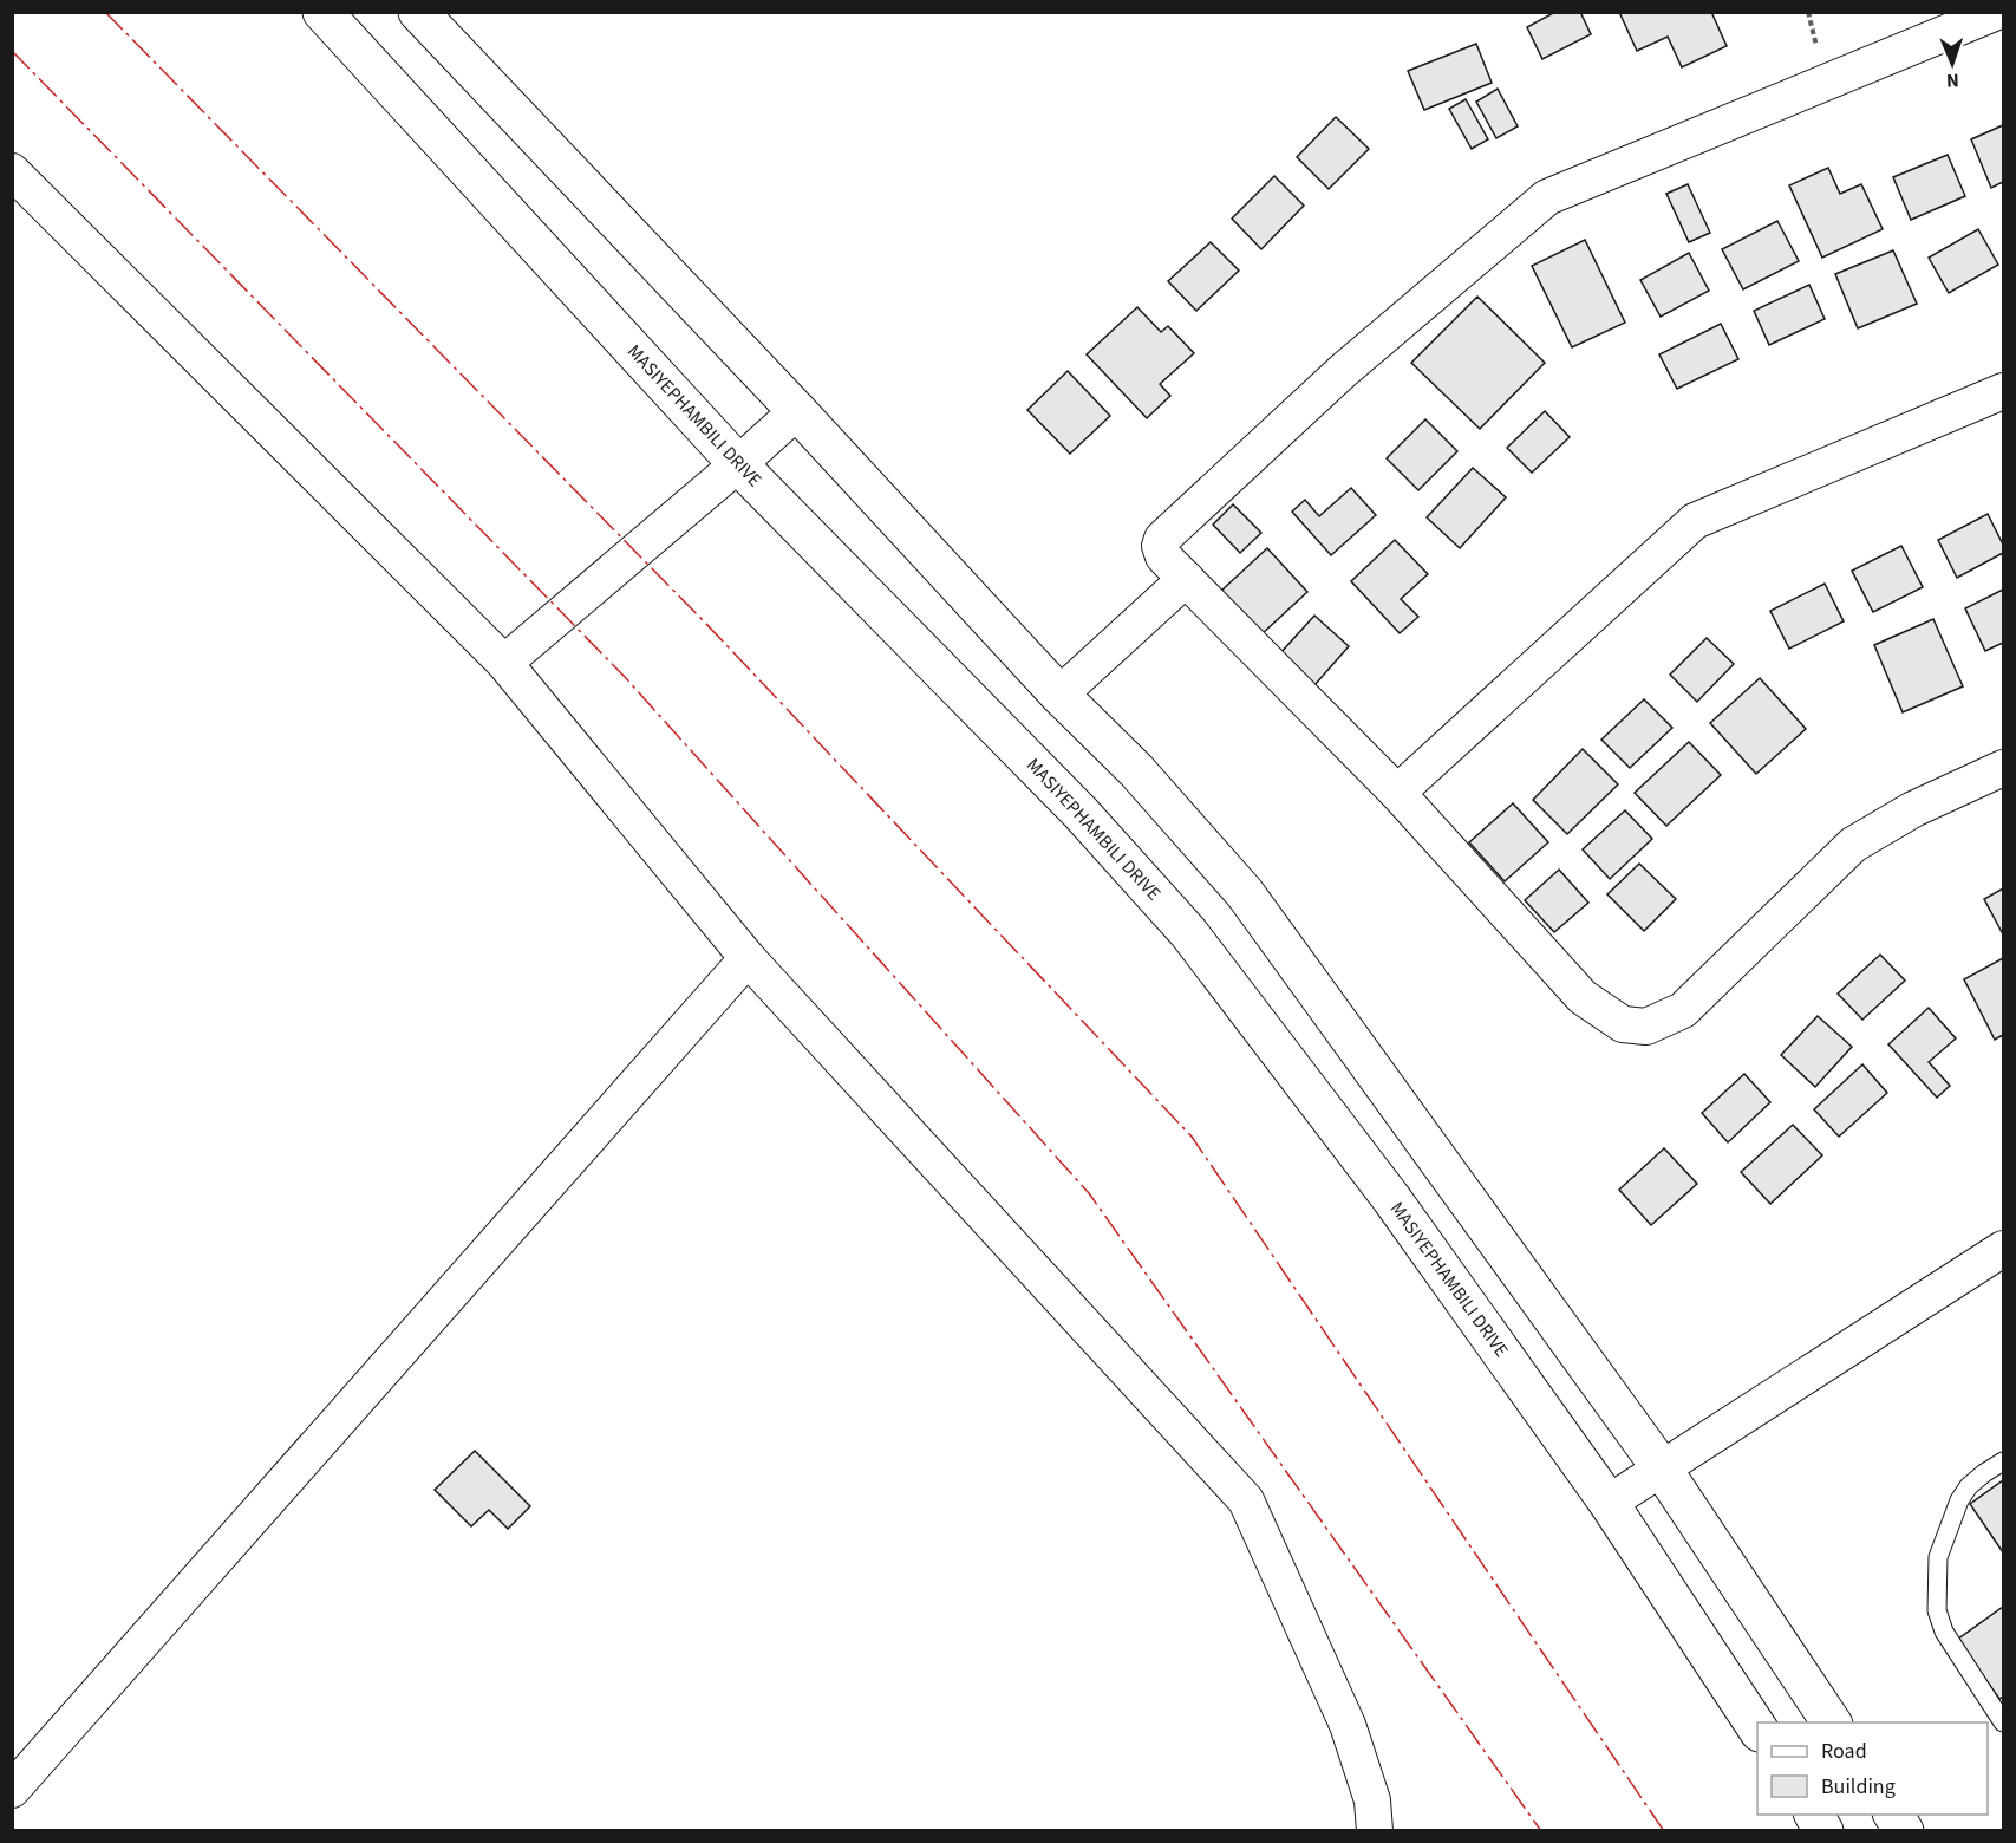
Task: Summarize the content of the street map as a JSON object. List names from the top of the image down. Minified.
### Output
{"streets":{"main road":["MASIYEPHAMBILI DRIVE"]},"legend":["Road","Building"],"north":"bottom"}
